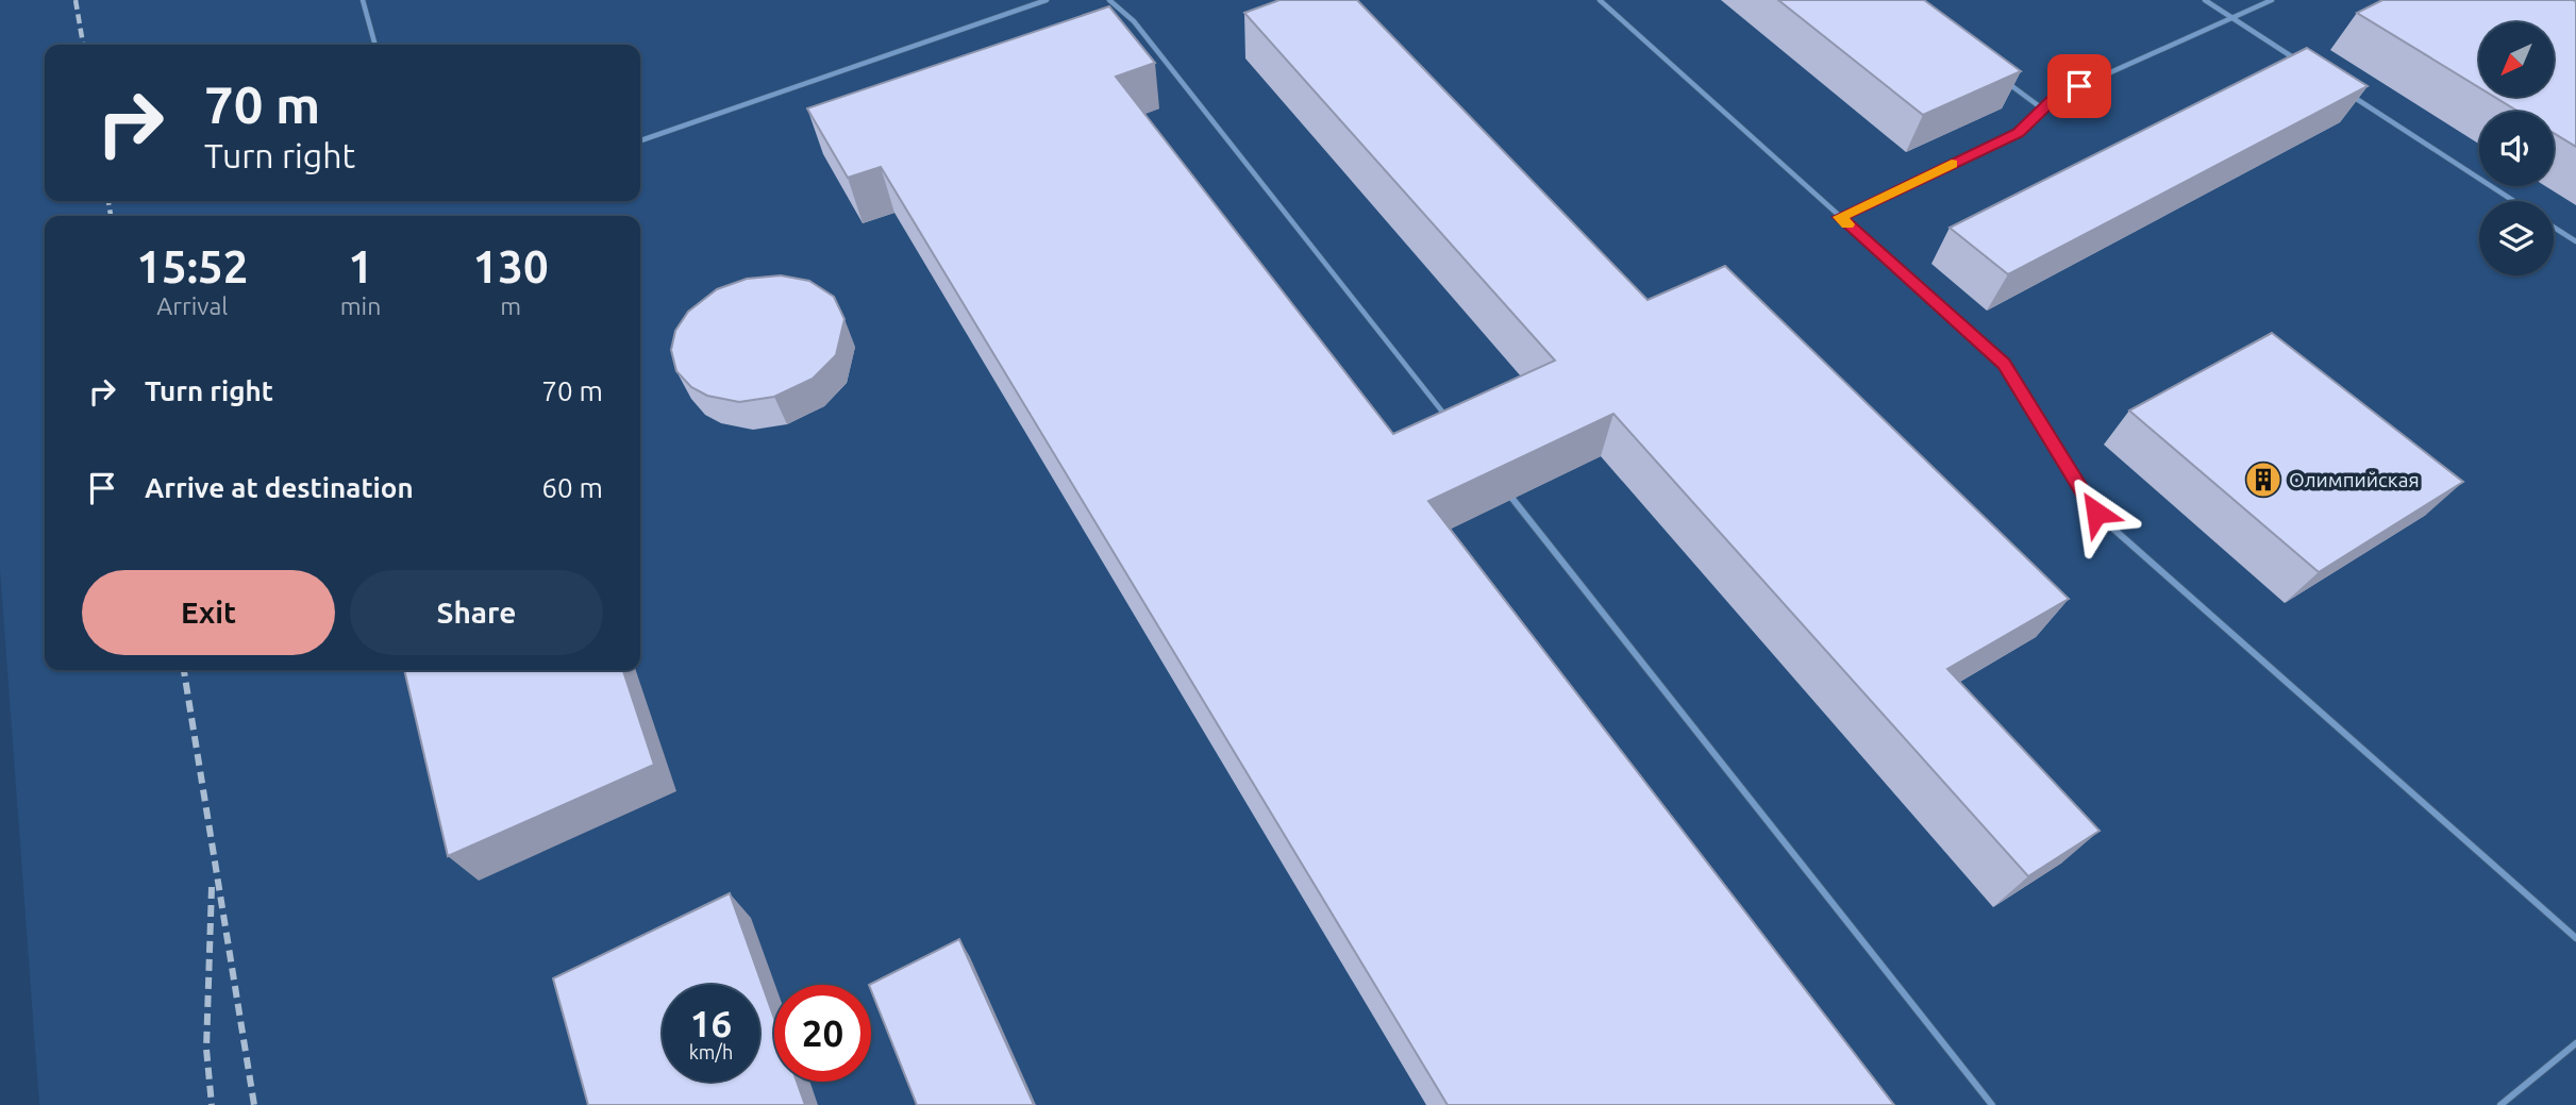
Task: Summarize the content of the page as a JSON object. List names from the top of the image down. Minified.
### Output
{"places":{"building":["Олимпийская"]},"north":"bottom left","page":{"turn":["70 m","Turn right"],"eta":["15:52","Arrival","1","min","130","m"],"list":[{"name":"Turn right","value":"70 m"},{"name":"Arrive at destination","value":"60 m"}],"buttons":["Exit","Share"],"speed":"16 km/h","limit":"20"}}
